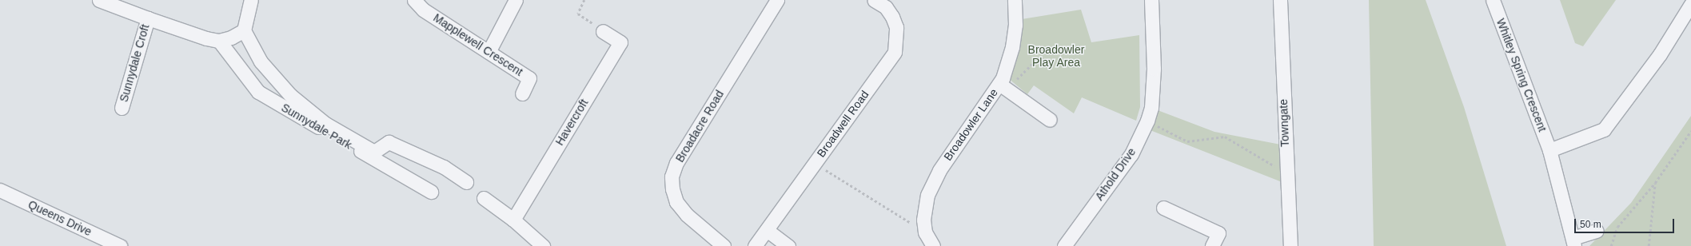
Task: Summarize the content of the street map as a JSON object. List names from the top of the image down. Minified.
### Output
{"streets":{"street":["Mapplewell Crescent","Sunnydale Croft","Whitley Spring Crescent","Havercroft","Towngate","Broadwell Road","Broadowler Lane","Sunnydale Park","Broadacre Road","Athold Drive","Queens Drive"]},"parks":["Broadowler Play Area"],"scale_bar":"50 m"}
